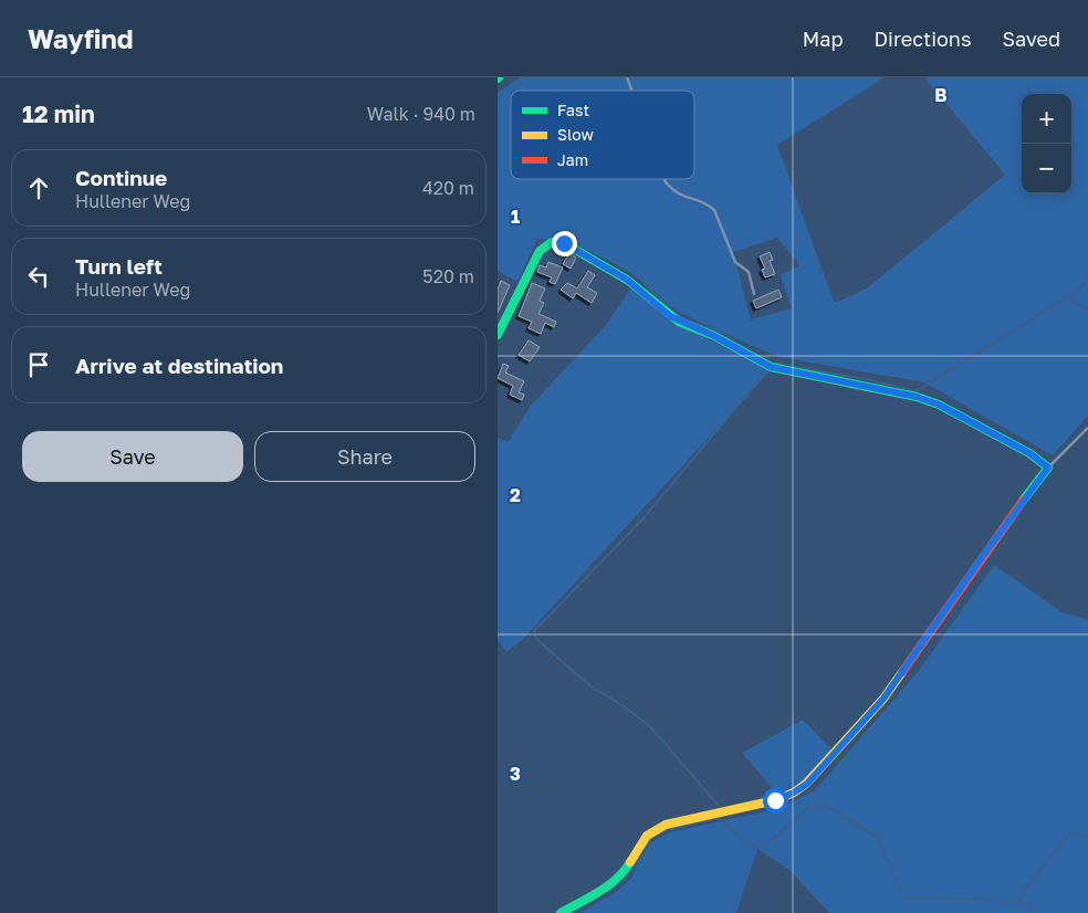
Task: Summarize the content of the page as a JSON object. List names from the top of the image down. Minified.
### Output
{"legend":["Fast","Slow","Jam"],"page":{"header":"Wayfind","nav":["Map","Directions","Saved"],"heading":["12 min","Walk · 940 m"],"map_buttons":["+","−"],"list":[["Continue","Hullener Weg","420 m"],["Turn left","Hullener Weg","520 m"],"Arrive at destination"],"buttons":["Save","Share"]},"grid":{"columns":["B"],"rows":["1","2","3"]}}
